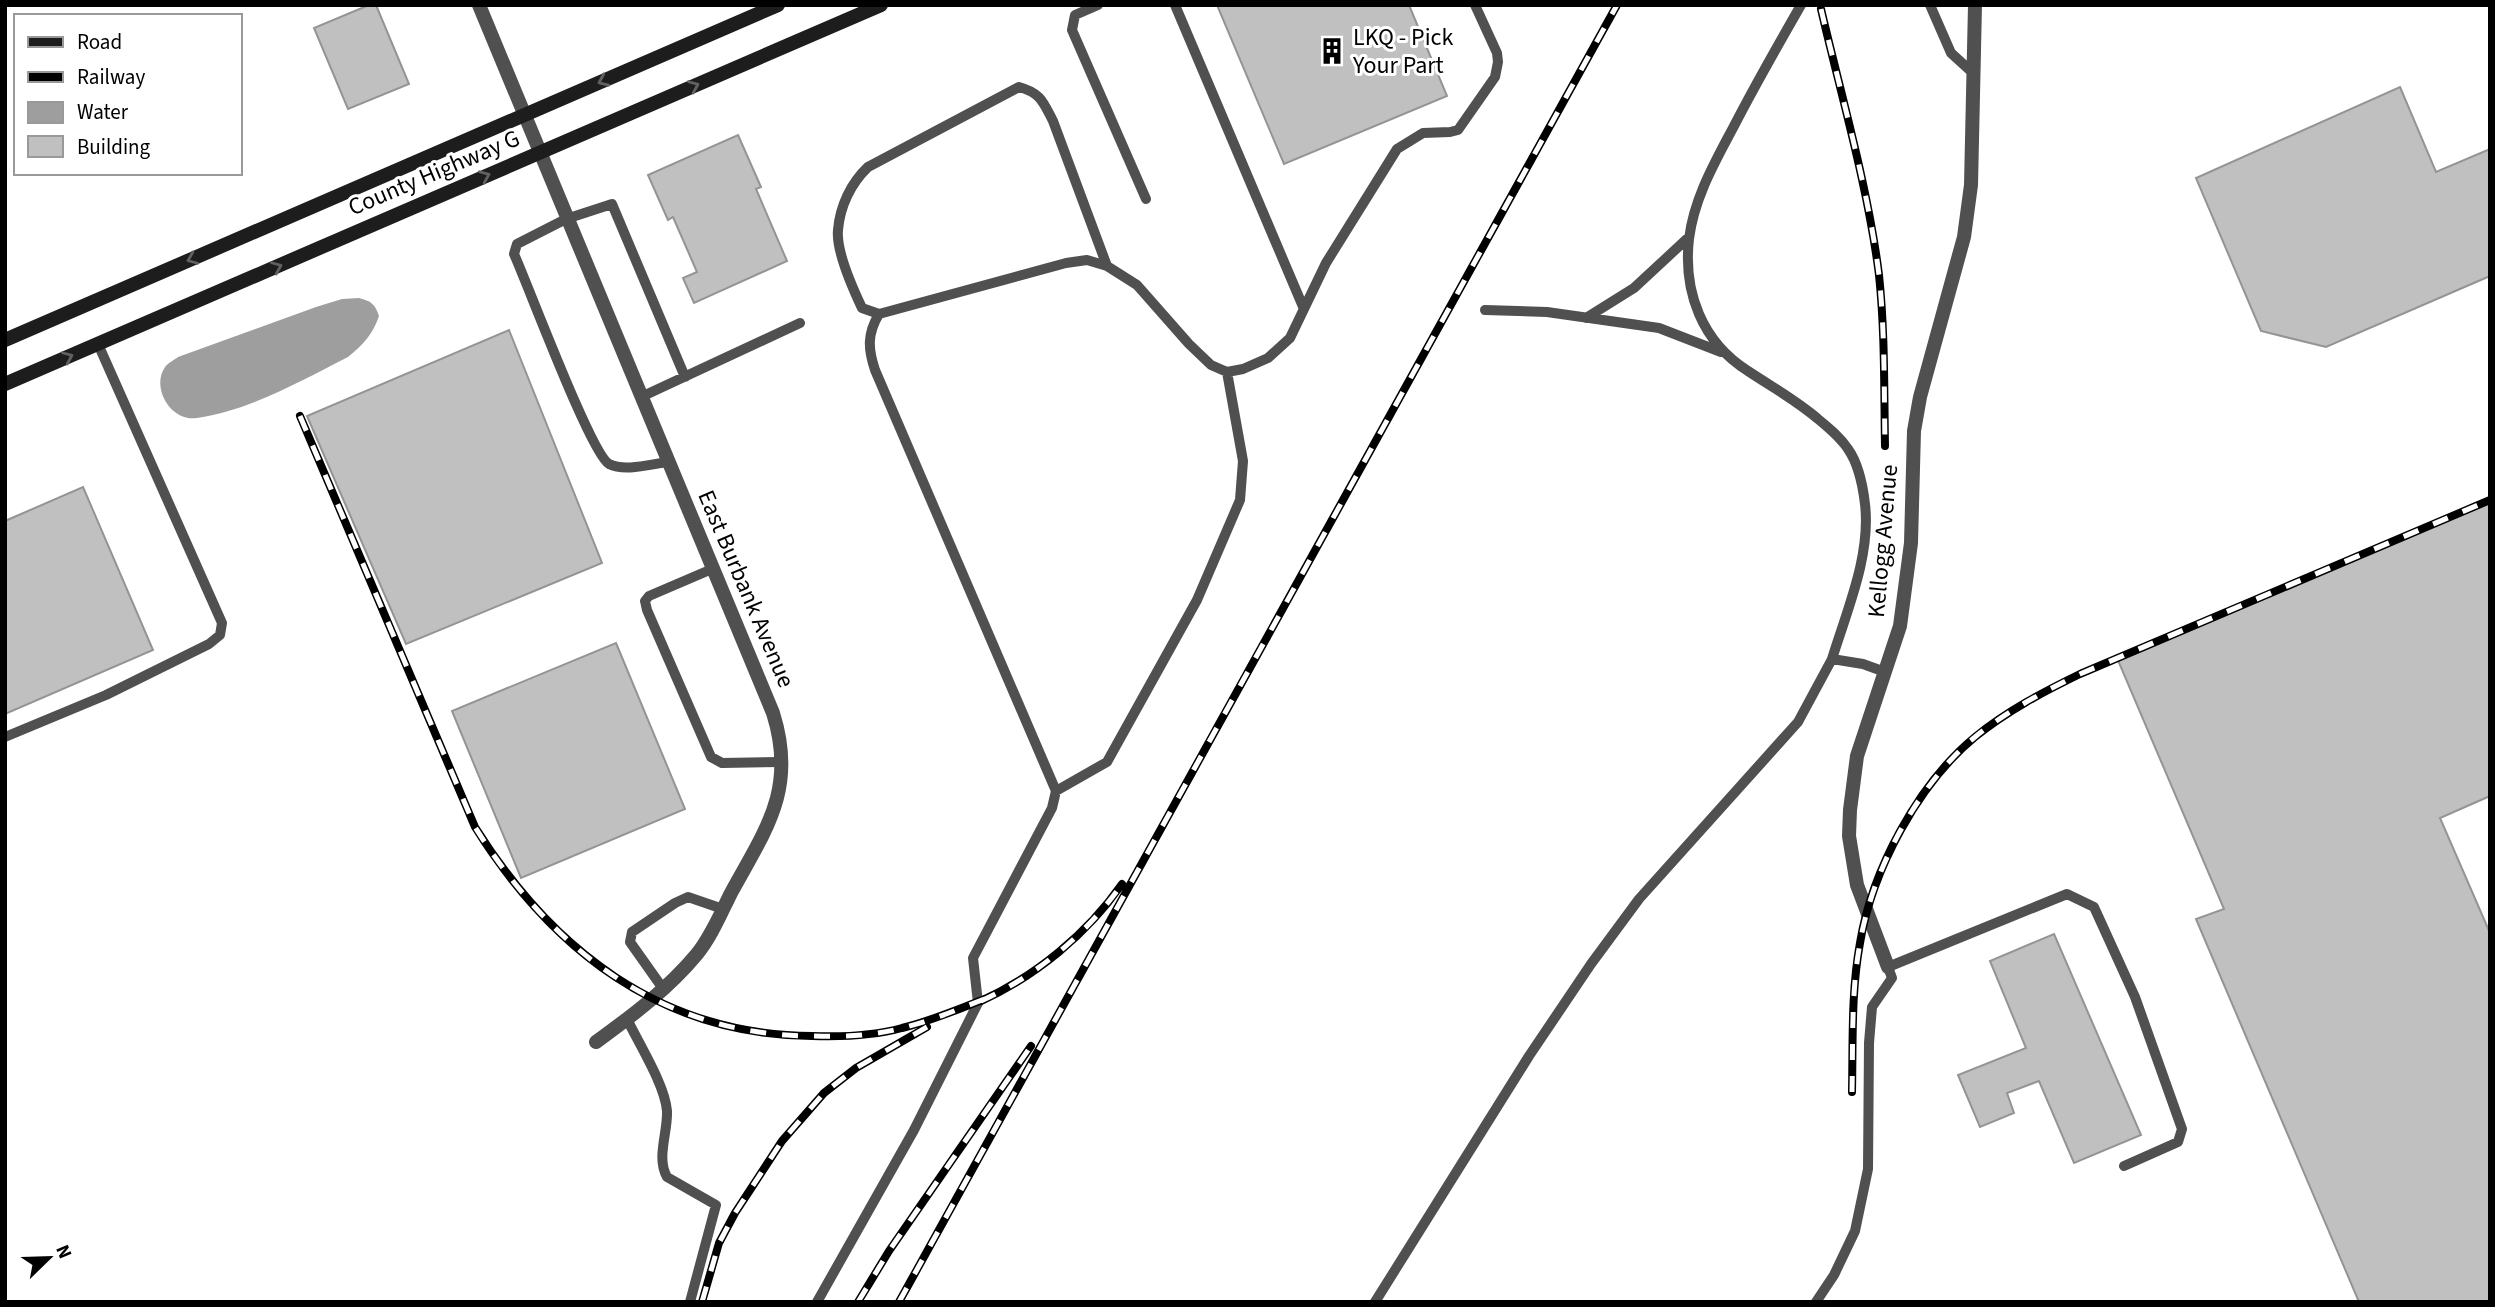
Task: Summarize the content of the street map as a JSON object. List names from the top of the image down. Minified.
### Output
{"streets":{"main road":["County Highway G"],"street":["Kellogg Avenue","East Burbank Avenue"]},"crossings":[["County Highway G","East Burbank Avenue"]],"places":{"building":["LKQ - Pick Your Part"]},"legend":["Road","Railway","Water","Building"],"north":"top right"}
